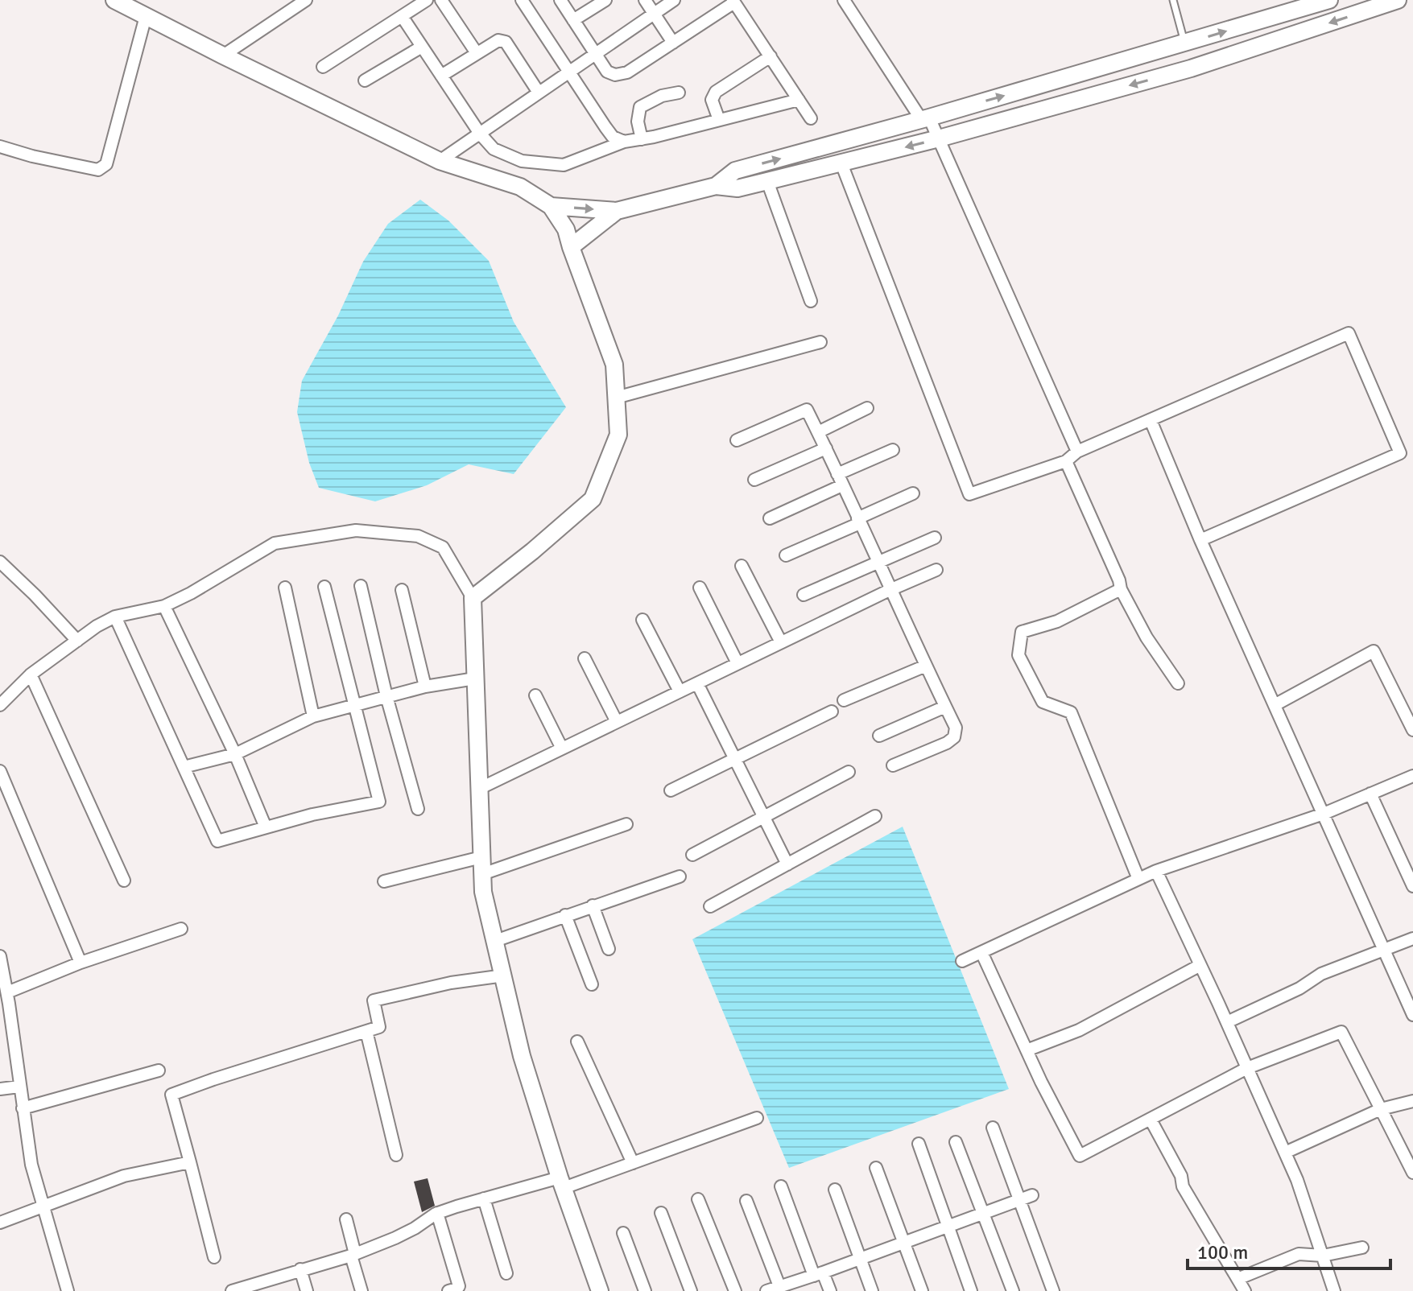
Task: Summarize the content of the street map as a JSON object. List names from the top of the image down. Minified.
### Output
{"scale_bar":"100 m"}
